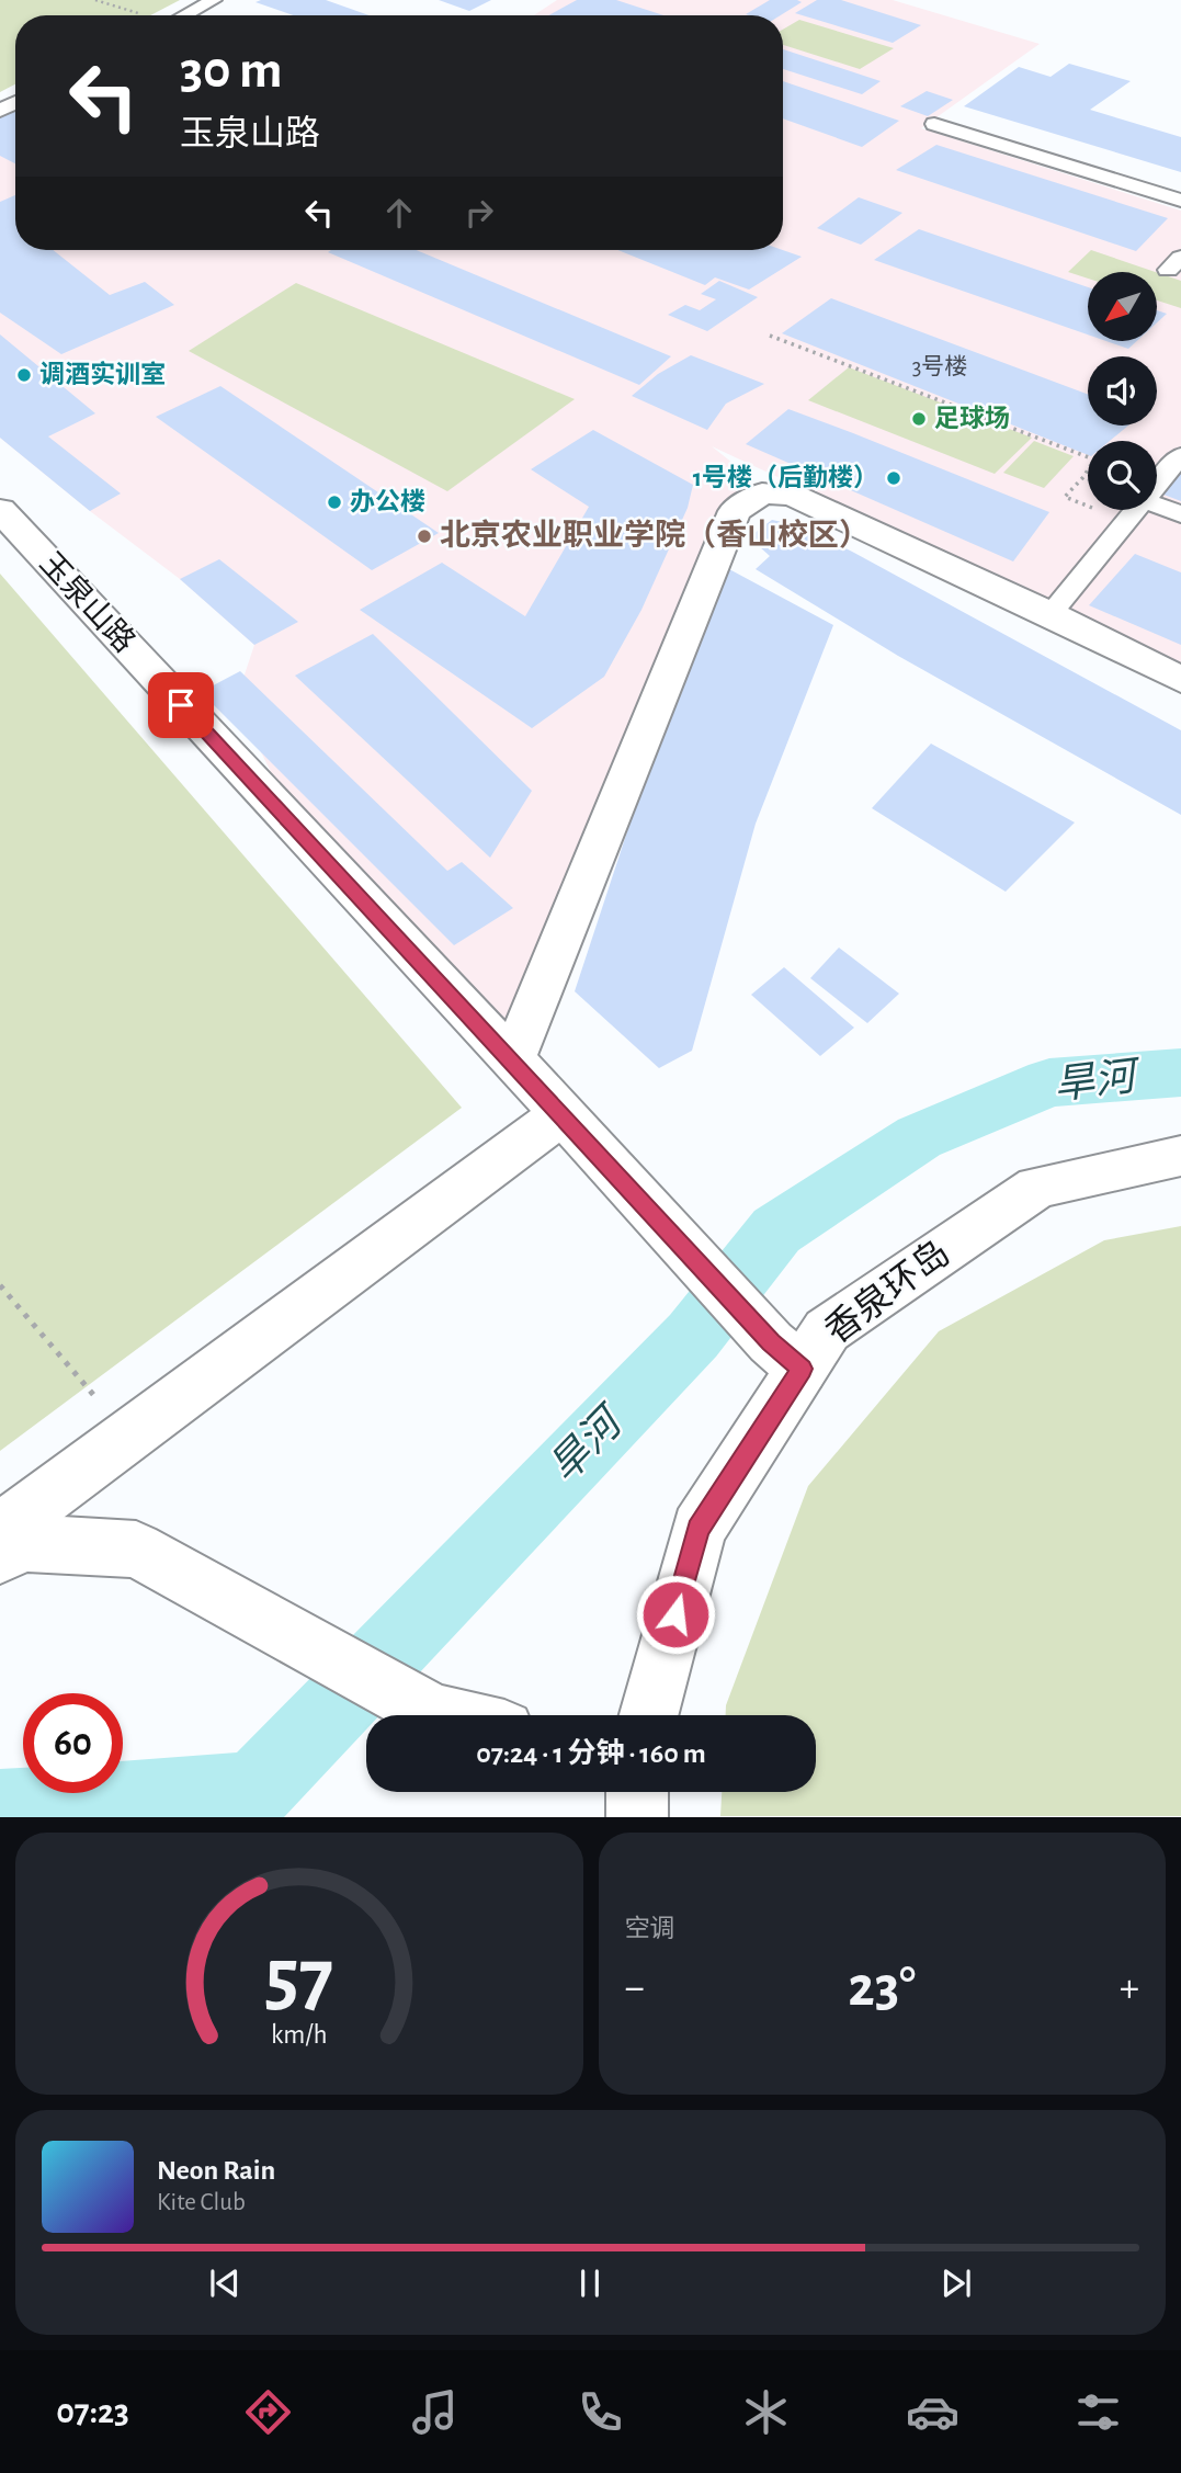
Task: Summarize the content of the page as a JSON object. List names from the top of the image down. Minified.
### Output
{"streets":{"street":["玉泉山路","香泉环岛"]},"crossings":[["玉泉山路","香泉环岛"]],"water":["旱河"],"places":["调酒实训室","足球场","1号楼（后勤楼）","办公楼","北京农业职业学院（香山校区）"],"house_numbers":["3号楼"],"north":"bottom left","page":{"turn":["30 m","玉泉山路"],"limit":"60","trip":"07:24 · 1 分钟 · 160 m","tile":"空调","heat":["−","23°","+"],"song":["Neon Rain","Kite Club"],"tabs":"07:23","gauge":["57","km/h"]}}
